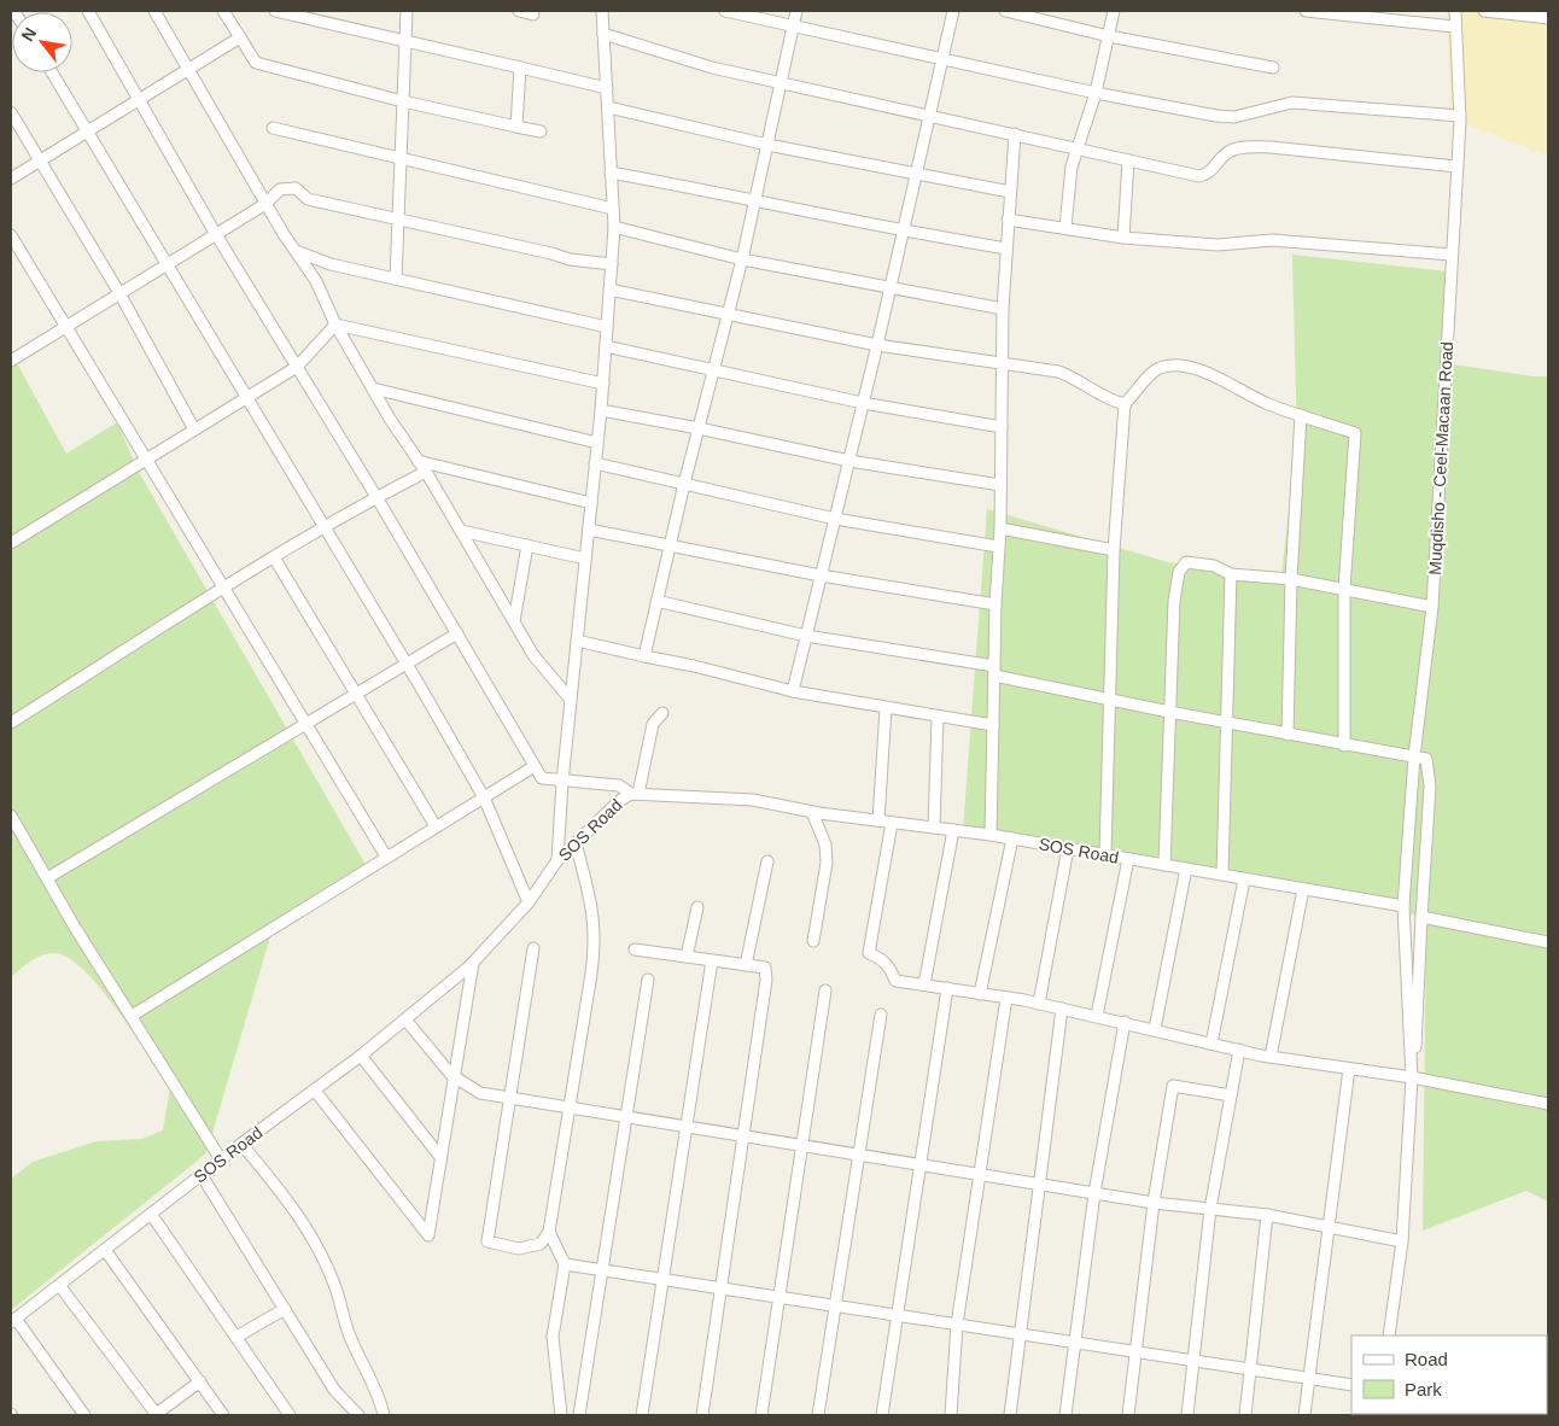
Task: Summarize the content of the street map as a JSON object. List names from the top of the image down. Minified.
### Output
{"streets":{"street":["Muqdisho - Ceel-Macaan Road","SOS Road"]},"crossings":[["Muqdisho - Ceel-Macaan Road","SOS Road"]],"legend":["Road","Park"],"north":"top left"}
